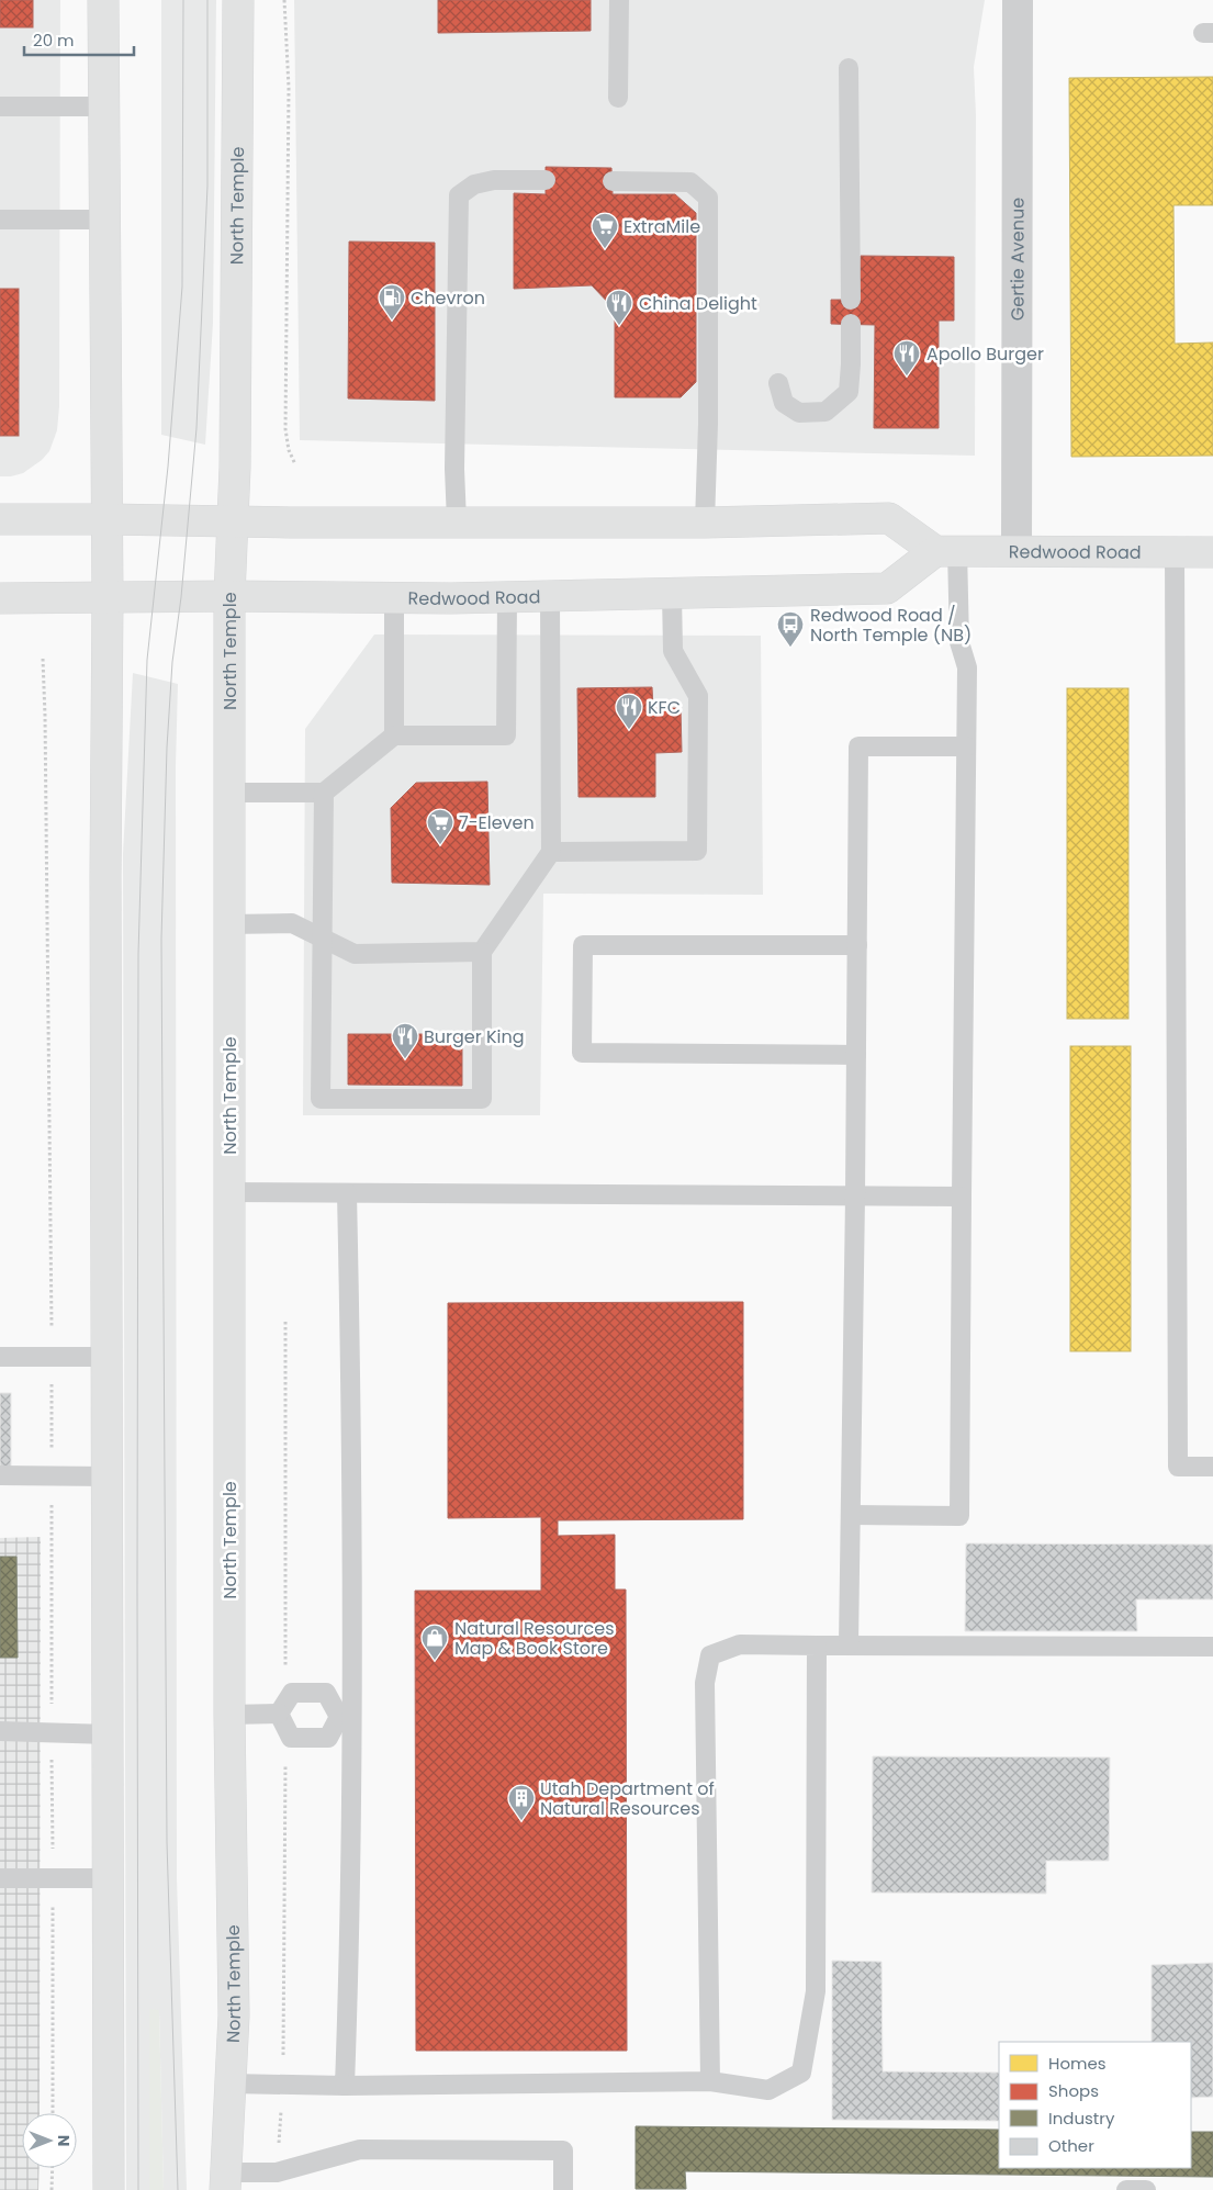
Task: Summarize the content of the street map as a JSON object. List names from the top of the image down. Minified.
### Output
{"streets":{"main road":["North Temple","Redwood Road"],"street":["Gertie Avenue"]},"crossings":[["North Temple","Redwood Road"],["Gertie Avenue","Redwood Road"]],"places":{"supermarket":["ExtraMile","7-Eleven"],"fuel station":["Chevron"],"restaurant":["China Delight","Apollo Burger","KFC","Burger King"],"bus stop":["Redwood Road / North Temple (NB)"],"shop":["Natural Resources Map & Book Store"],"building":["Utah Department of Natural Resources"]},"legend":["Homes","Shops","Industry","Other"],"scale_bar":"20 m","north":"right"}
